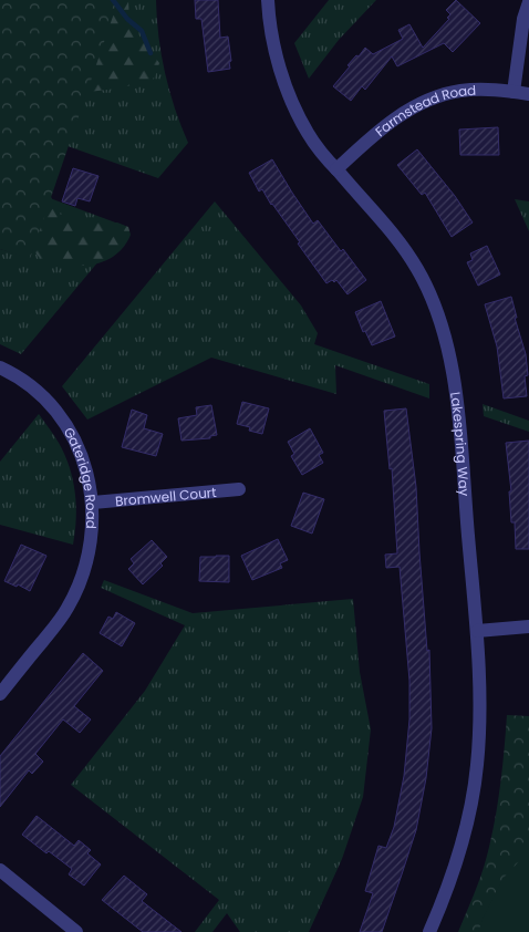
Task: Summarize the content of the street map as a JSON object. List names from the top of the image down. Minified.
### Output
{"streets":{"street":["Farmstead Road","Lakespring Way","Gateridge Road","Bromwell Court"]},"crossings":[["Farmstead Road","Lakespring Way"],["Gateridge Road","Bromwell Court"]]}
